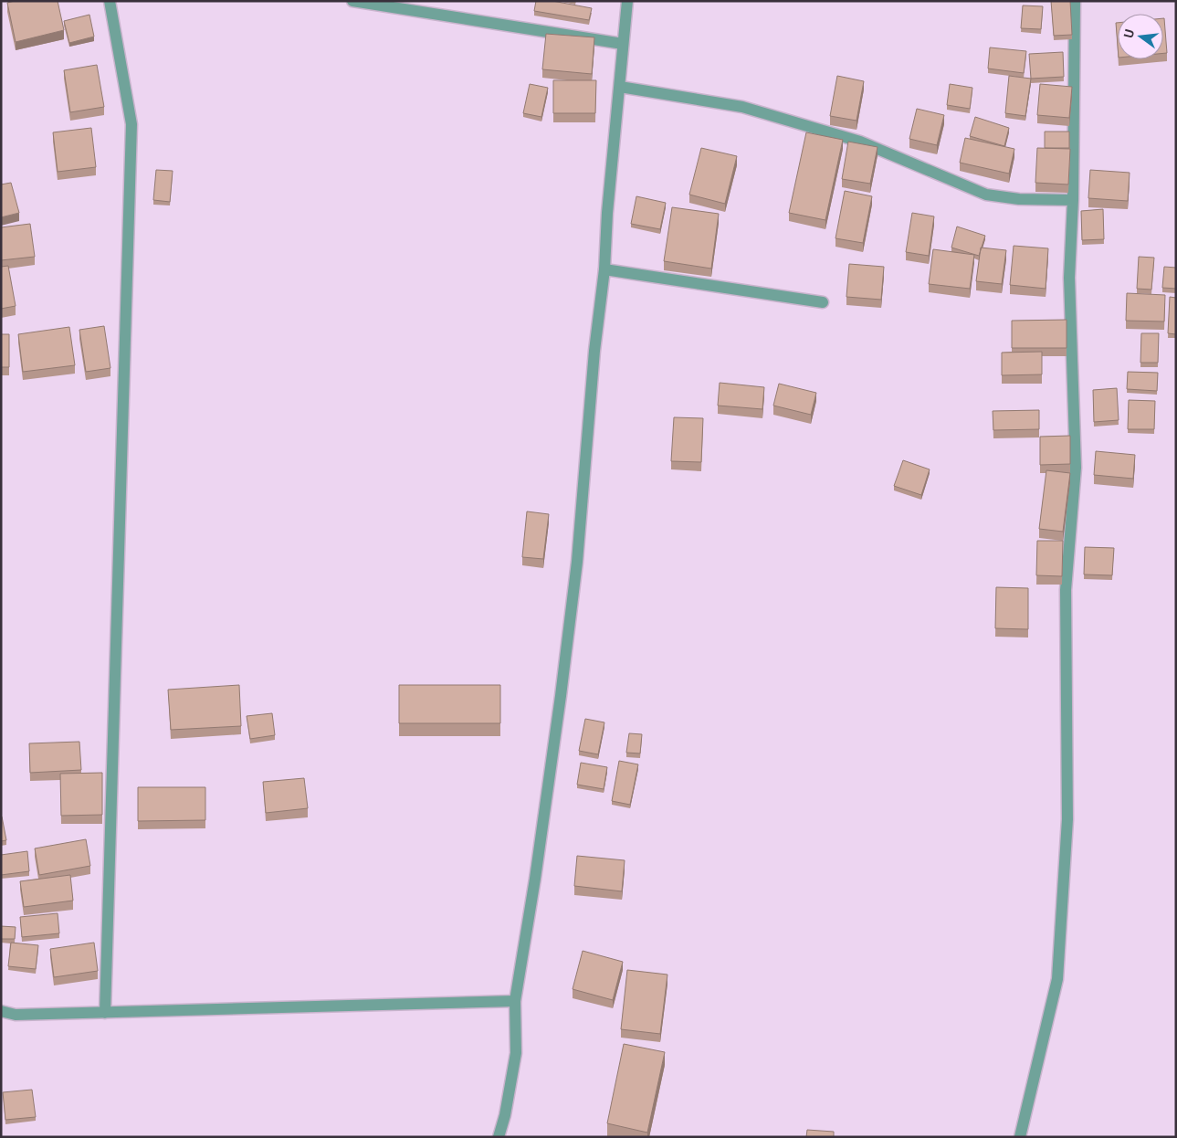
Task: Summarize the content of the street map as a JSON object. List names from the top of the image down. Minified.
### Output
{"north":"left"}
